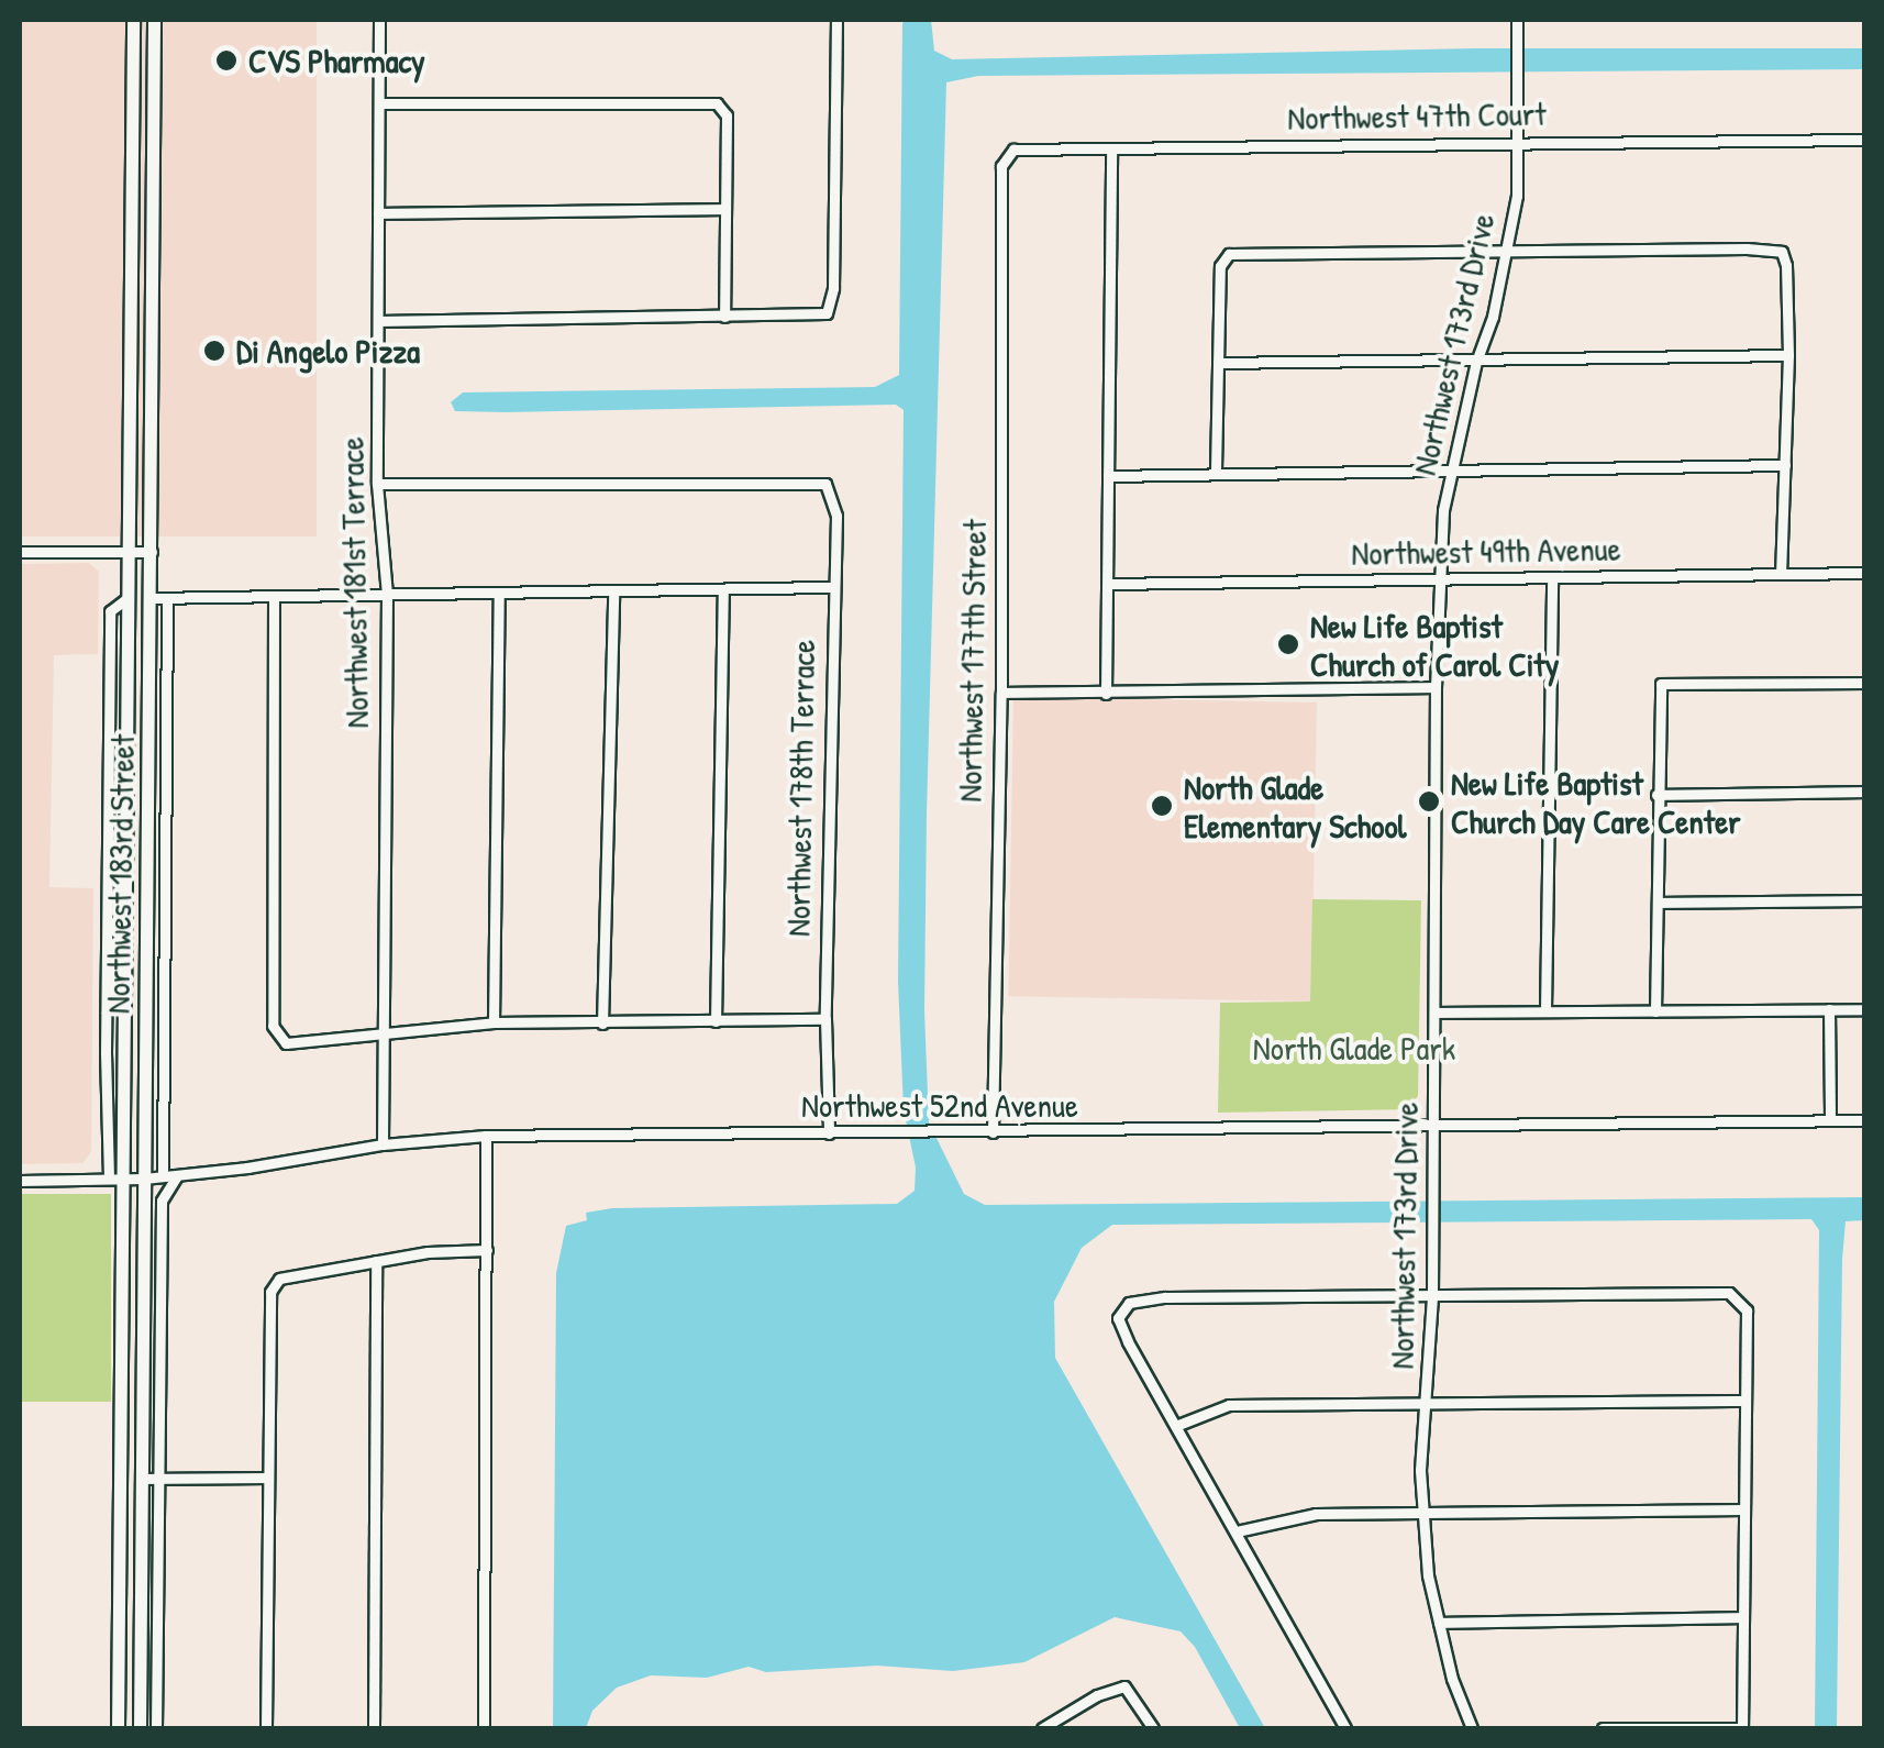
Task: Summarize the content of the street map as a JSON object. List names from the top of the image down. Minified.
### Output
{"streets":{"main road":["Northwest 183rd Street"],"street":["Northwest 47th Court","Northwest 173rd Drive","Northwest 49th Avenue","Northwest 181st Terrace","Northwest 177th Street","Northwest 178th Terrace","Northwest 52nd Avenue"]},"crossings":[["Northwest 47th Court","Northwest 173rd Drive"],["Northwest 47th Court","Northwest 177th Street"],["Northwest 173rd Drive","Northwest 49th Avenue"],["Northwest 173rd Drive","Northwest 52nd Avenue"],["Northwest 181st Terrace","Northwest 178th Terrace"],["Northwest 181st Terrace","Northwest 52nd Avenue"],["Northwest 177th Street","Northwest 52nd Avenue"],["Northwest 178th Terrace","Northwest 52nd Avenue"],["Northwest 183rd Street","Northwest 52nd Avenue"]],"parks":["North Glade Park"],"places":["CVS Pharmacy","Di Angelo Pizza","New Life Baptist Church of Carol City","New Life Baptist Church Day Care Center","North Glade Elementary School"]}
